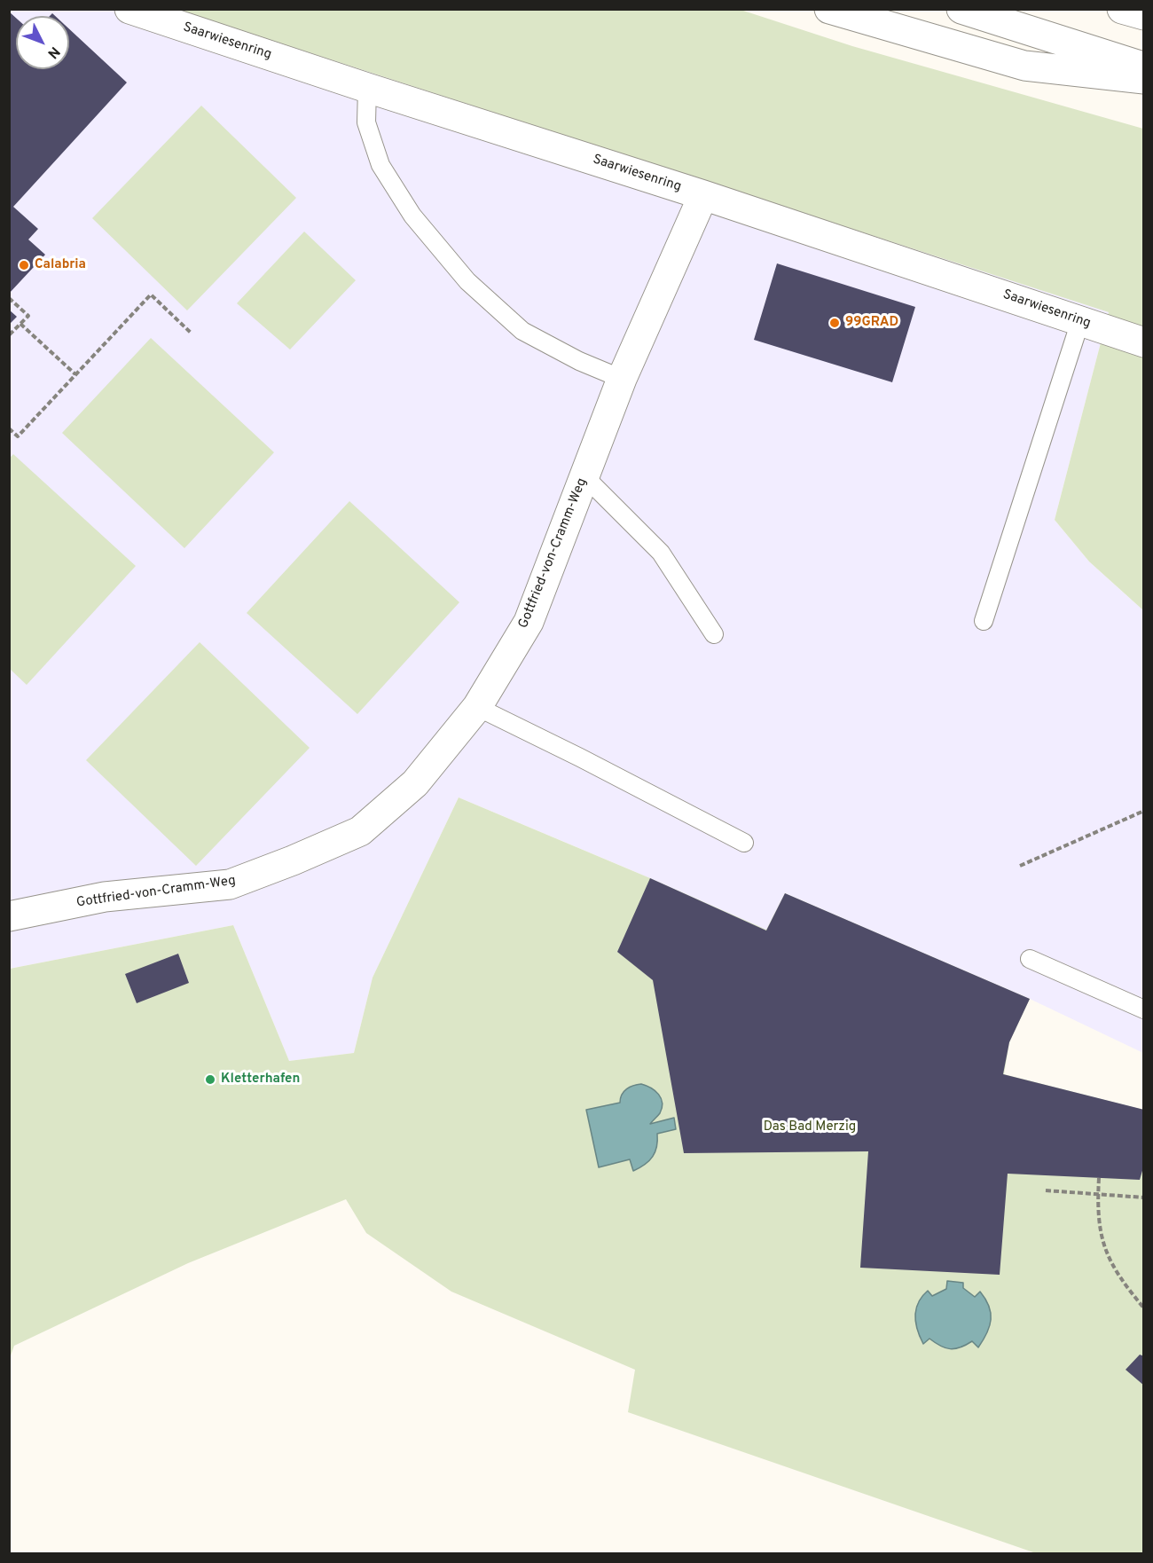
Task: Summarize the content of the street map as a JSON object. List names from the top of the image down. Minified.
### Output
{"streets":{"main road":["Saarwiesenring","Gottfried-von-Cramm-Weg"]},"crossings":[["Saarwiesenring","Gottfried-von-Cramm-Weg"]],"parks":["Das Bad Merzig"],"places":["Calabria","99GRAD","Kletterhafen"],"north":"bottom right"}
